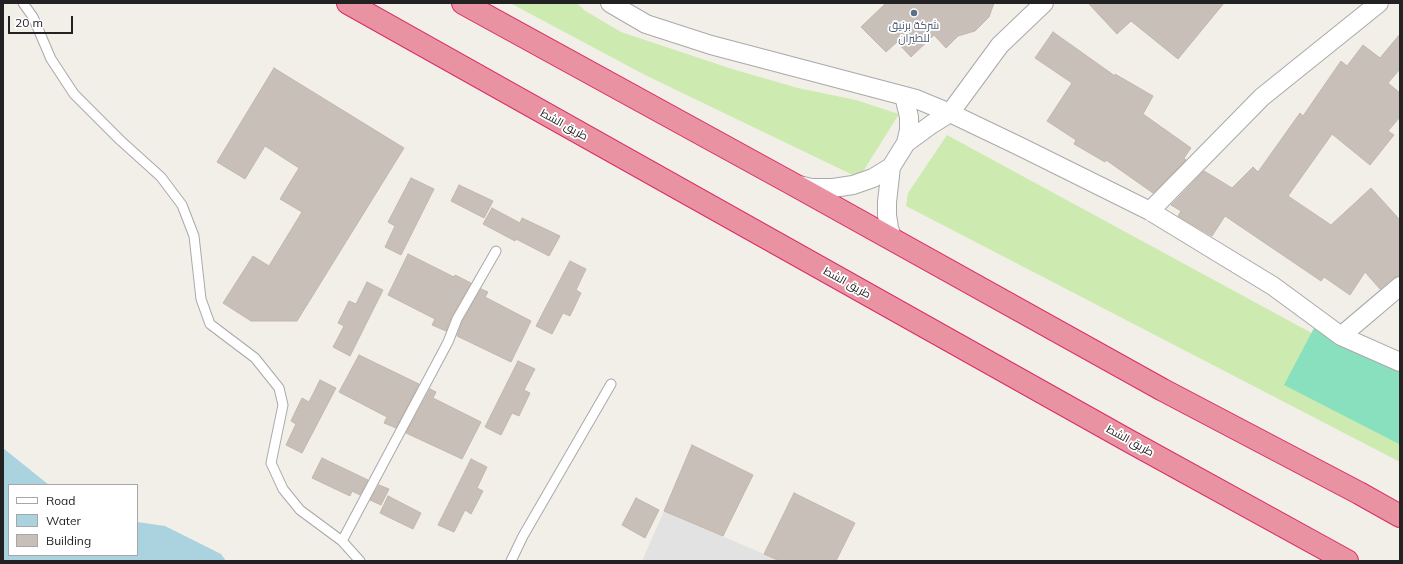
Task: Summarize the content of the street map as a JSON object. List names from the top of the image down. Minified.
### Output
{"streets":{"highway":["طريق الشط"]},"places":["شركة برنيق للطيران"],"legend":["Road","Water","Building"],"scale_bar":"20 m"}
